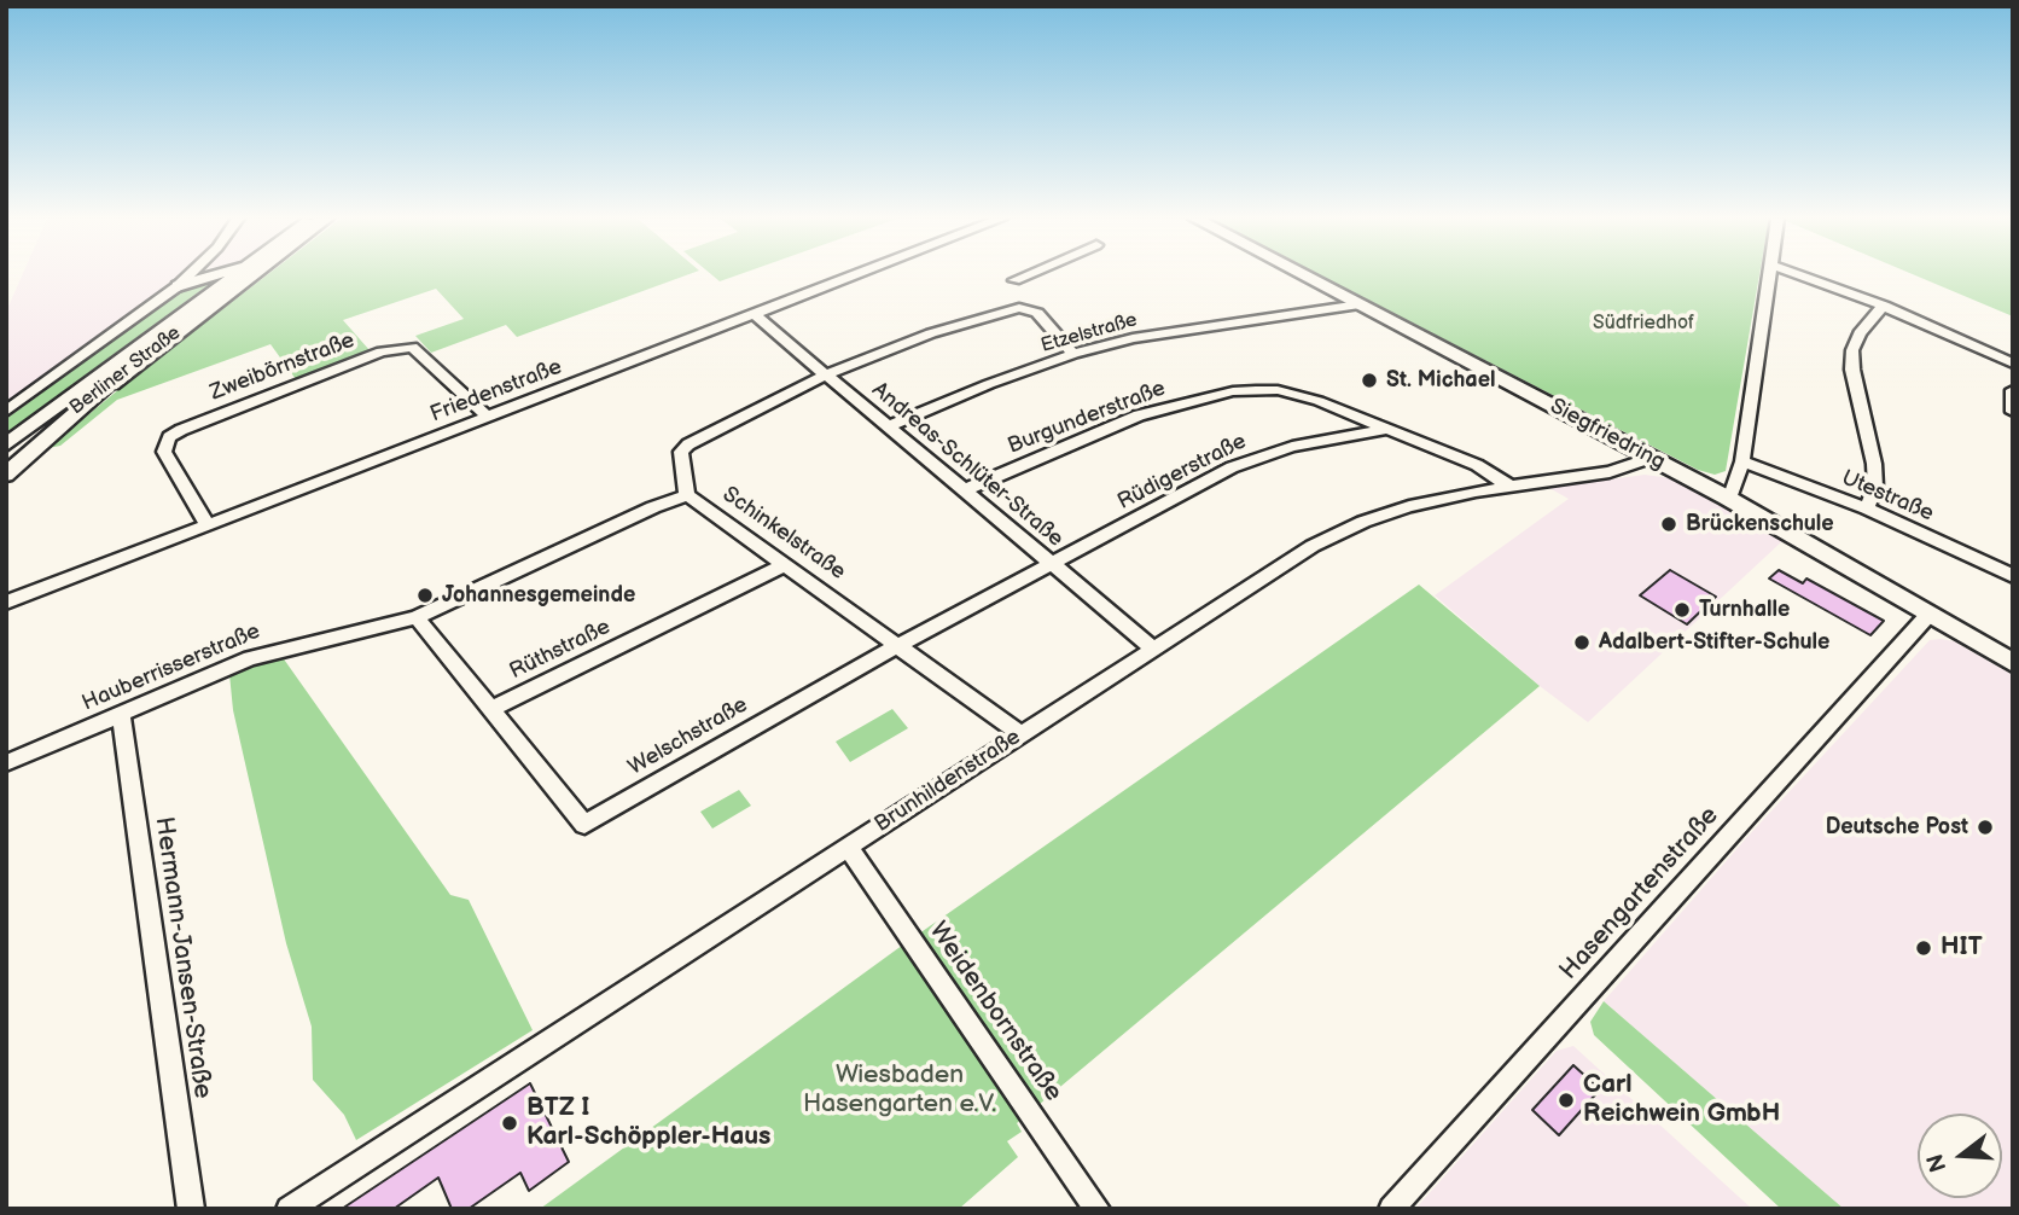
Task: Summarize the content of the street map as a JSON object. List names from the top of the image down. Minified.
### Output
{"streets":{"highway":["Berliner Straße"],"main road":["Siegfriedring"],"street":["Etzelstraße","Zweibörnstraße","Friedenstraße","Burgunderstraße","Andreas-Schlüter-Straße","Rüdigerstraße","Utestraße","Schinkelstraße","Rüthstraße","Hauberrisserstraße","Welschstraße","Brunhildenstraße","Hasengartenstraße","Hermann-Jansen-Straße","Weidenbornstraße"]},"crossings":[["Etzelstraße","Siegfriedring"],["Etzelstraße","Andreas-Schlüter-Straße"],["Zweibörnstraße","Friedenstraße"],["Friedenstraße","Andreas-Schlüter-Straße"],["Burgunderstraße","Andreas-Schlüter-Straße"],["Burgunderstraße","Rüdigerstraße"],["Burgunderstraße","Brunhildenstraße"],["Siegfriedring","Brunhildenstraße"],["Siegfriedring","Hasengartenstraße"],["Andreas-Schlüter-Straße","Rüdigerstraße"],["Andreas-Schlüter-Straße","Schinkelstraße"],["Andreas-Schlüter-Straße","Welschstraße"],["Andreas-Schlüter-Straße","Brunhildenstraße"],["Rüdigerstraße","Welschstraße"],["Schinkelstraße","Rüthstraße"],["Schinkelstraße","Hauberrisserstraße"],["Schinkelstraße","Welschstraße"],["Schinkelstraße","Brunhildenstraße"],["Rüthstraße","Welschstraße"],["Hauberrisserstraße","Welschstraße"],["Hauberrisserstraße","Hermann-Jansen-Straße"],["Brunhildenstraße","Weidenbornstraße"]],"parks":["Südfriedhof","Wiesbaden Hasengarten e.V."],"places":["St. Michael","Brückenschule","Johannesgemeinde","Turnhalle","Adalbert-Stifter-Schule","Deutsche Post","HIT","Carl Reichwein GmbH","BTZ I Karl-Schöppler-Haus"],"north":"left"}
